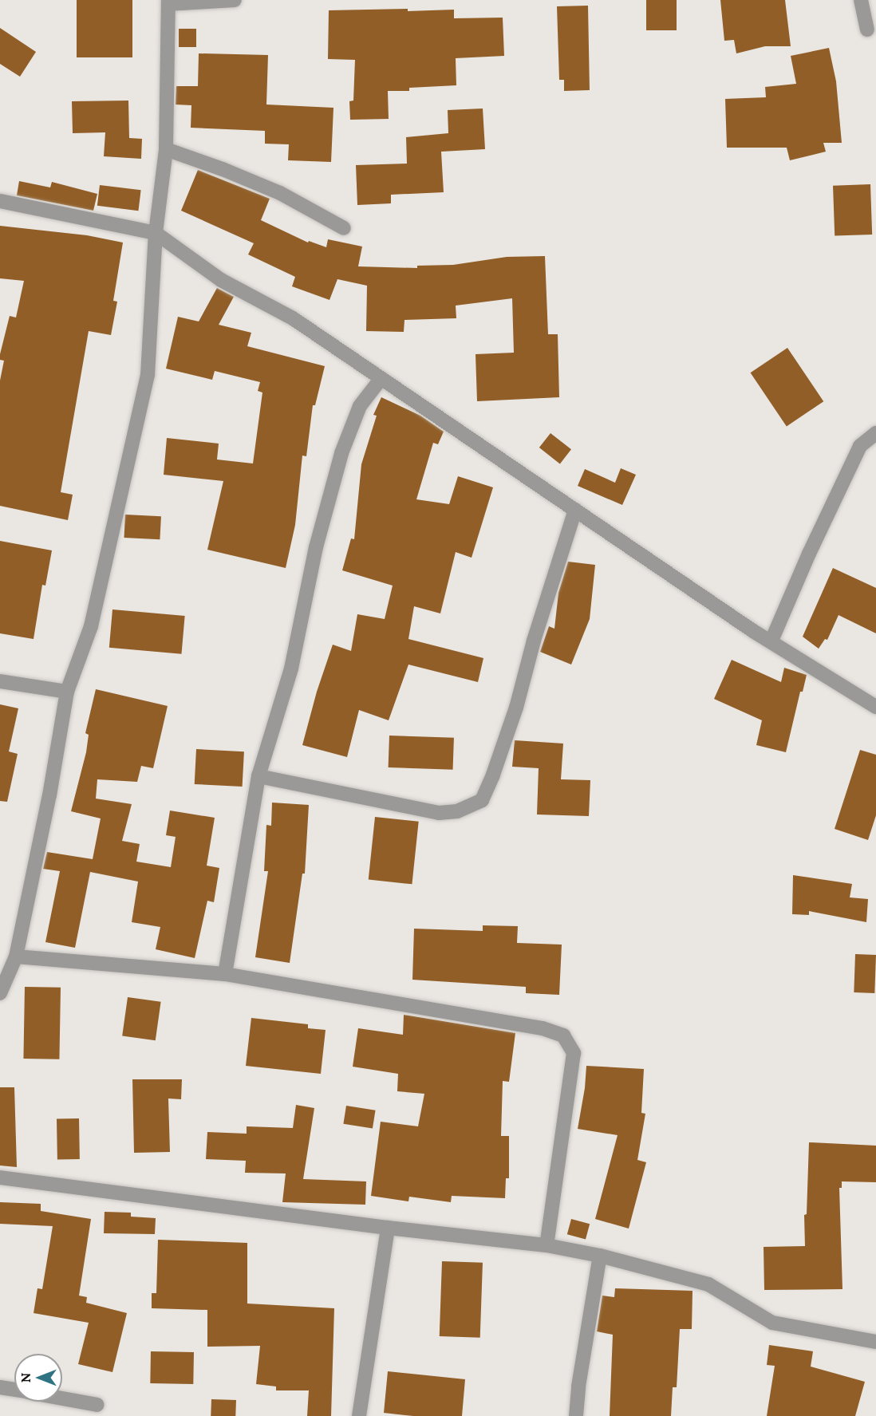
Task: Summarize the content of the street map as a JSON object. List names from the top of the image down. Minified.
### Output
{"north":"left"}
